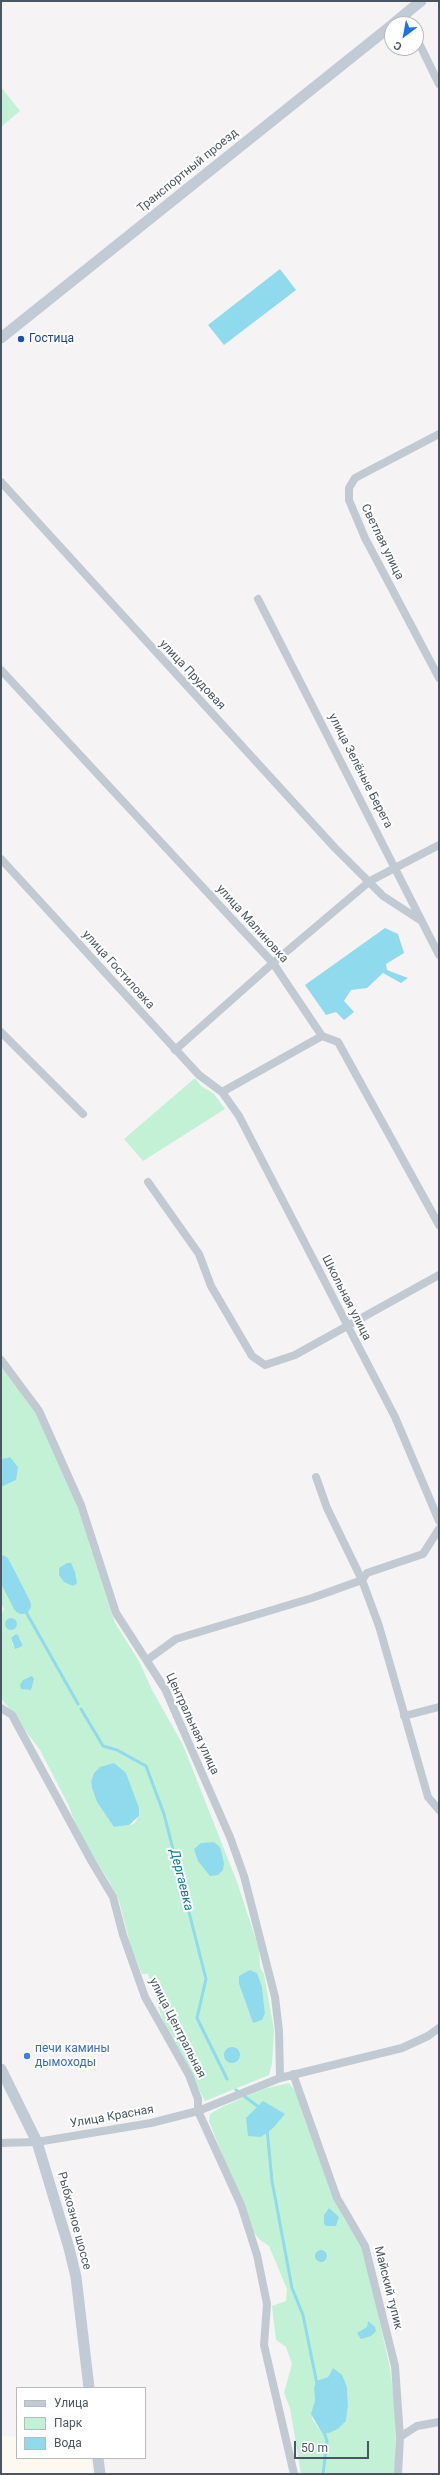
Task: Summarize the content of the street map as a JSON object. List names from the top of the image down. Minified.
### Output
{"streets":{"main road":["Транспортный проезд","Рыбхозное шоссе"],"street":["Светлая улица","улица Прудовая","улица Зелёные Берега","улица Малиновка","улица Гостиловка","Школьная улица","Центральная улица","улица Центральная","Улица Красная","Майский тупик"]},"crossings":[["улица Прудовая","улица Зелёные Берега"],["улица Гостиловка","Школьная улица"],["Центральная улица","Улица Красная"],["улица Центральная","Улица Красная"],["Улица Красная","Рыбхозное шоссе"],["Улица Красная","Майский тупик"]],"water":["Дергаевка"],"places":["Гостица","печи камины дымоходы"],"legend":["Улица","Парк","Вода"],"scale_bar":"50 m","north":"bottom left"}
